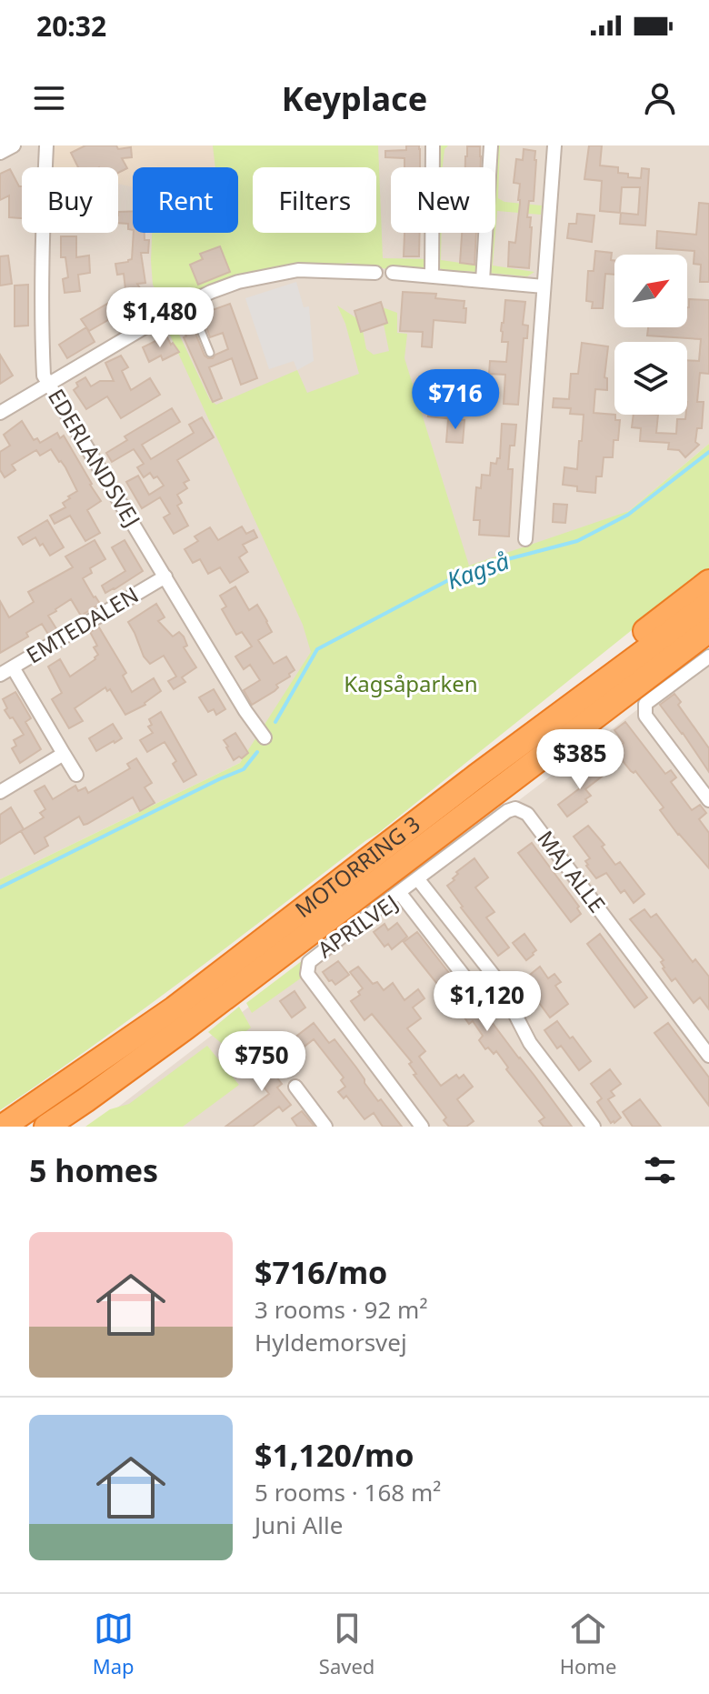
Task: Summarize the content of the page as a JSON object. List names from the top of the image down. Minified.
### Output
{"streets":{"highway":["MOTORRING 3"],"street":["EDERLANDSVEJ","EMTEDALEN","MAJ ALLE","APRILVEJ"]},"crossings":[["EDERLANDSVEJ","EMTEDALEN"],["MAJ ALLE","APRILVEJ"]],"water":["Kagså"],"parks":["Kagsåparken"],"north":"top right","page":{"status":"20:32","header":"Keyplace","chip":["Buy","Rent","Filters","New"],"price":["$1,480","$716","$385","$1,120","$750"],"heading":"5 homes","list":[{"name":"$716/mo","note":"3 rooms · 92 m² · Hyldemorsvej"},{"name":"$1,120/mo","note":"5 rooms · 168 m² · Juni Alle"}],"tabs":["Map","Saved","Home"]}}
